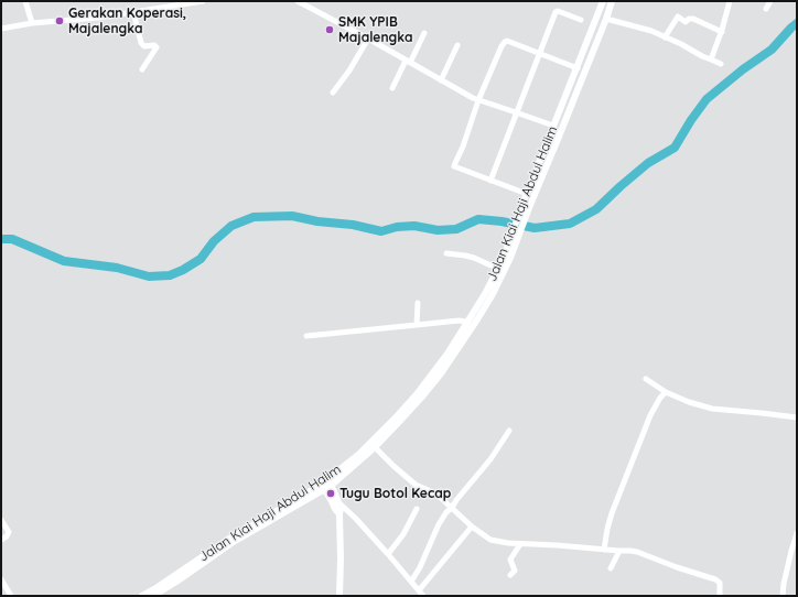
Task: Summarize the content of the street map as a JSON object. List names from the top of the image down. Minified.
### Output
{"streets":{"main road":["Jalan Kiai Haji Abdul Halim"]},"places":["Gerakan Koperasi, Majalengka","SMK YPIB Majalengka","Tugu Botol Kecap"]}
